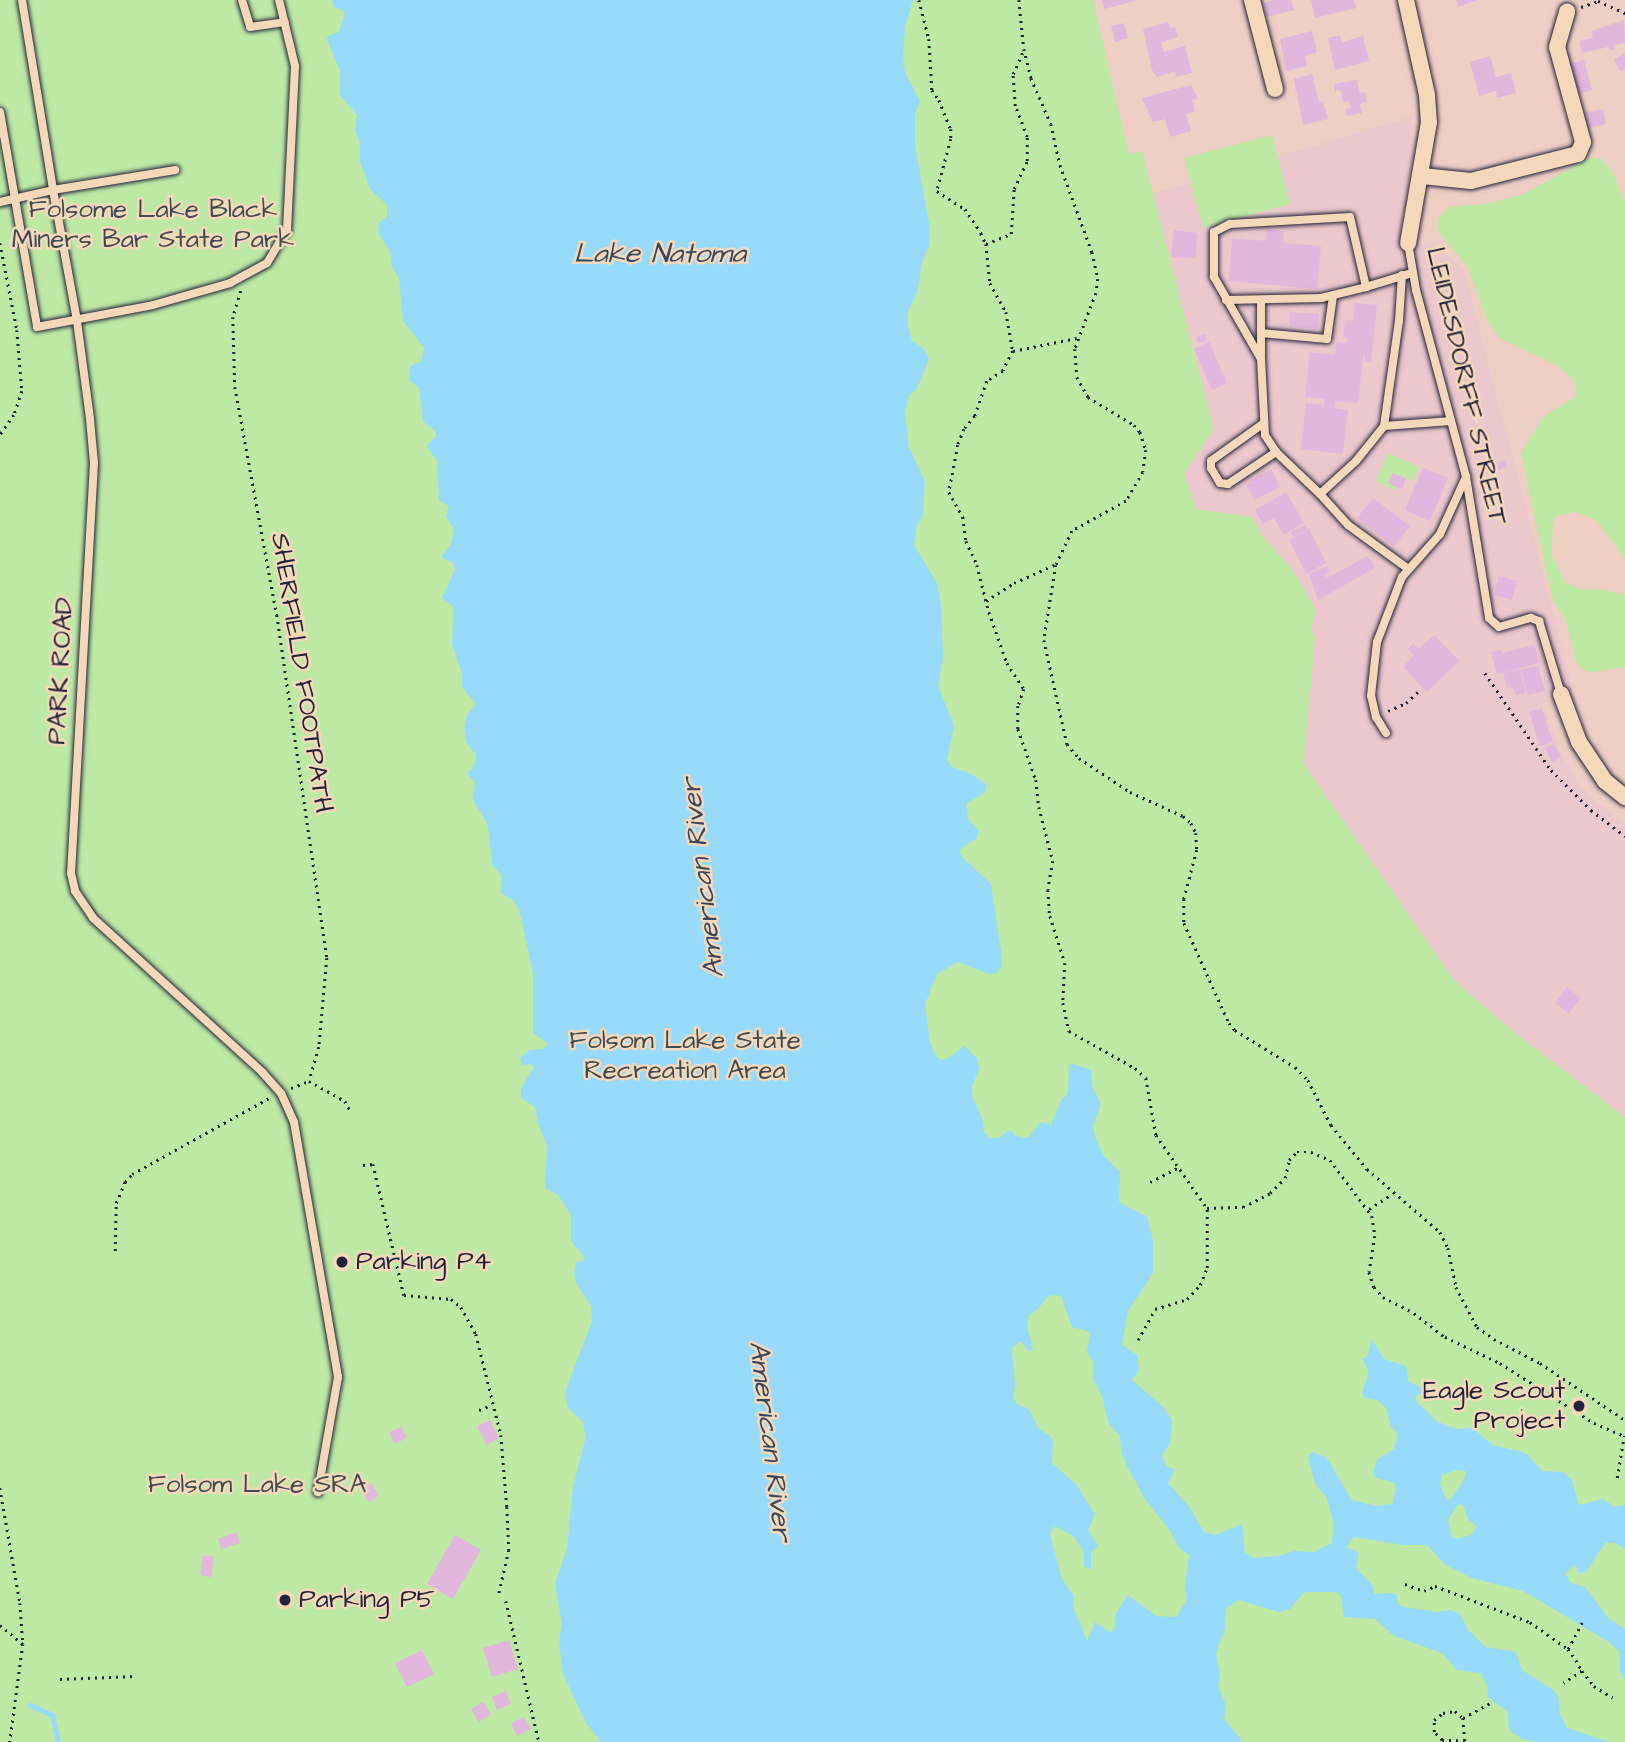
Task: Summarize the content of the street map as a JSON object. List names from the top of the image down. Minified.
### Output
{"streets":{"street":["LEIDESDORFF STREET"],"lane":["PARK ROAD"],"path":["SHERFIELD FOOTPATH"]},"water":["Lake Natoma","American River"],"parks":["Folsome Lake Black Miners Bar State Park","Folsom Lake State Recreation Area","Folsom Lake SRA"],"places":["Parking P4","Eagle Scout Project","Parking P5"]}
